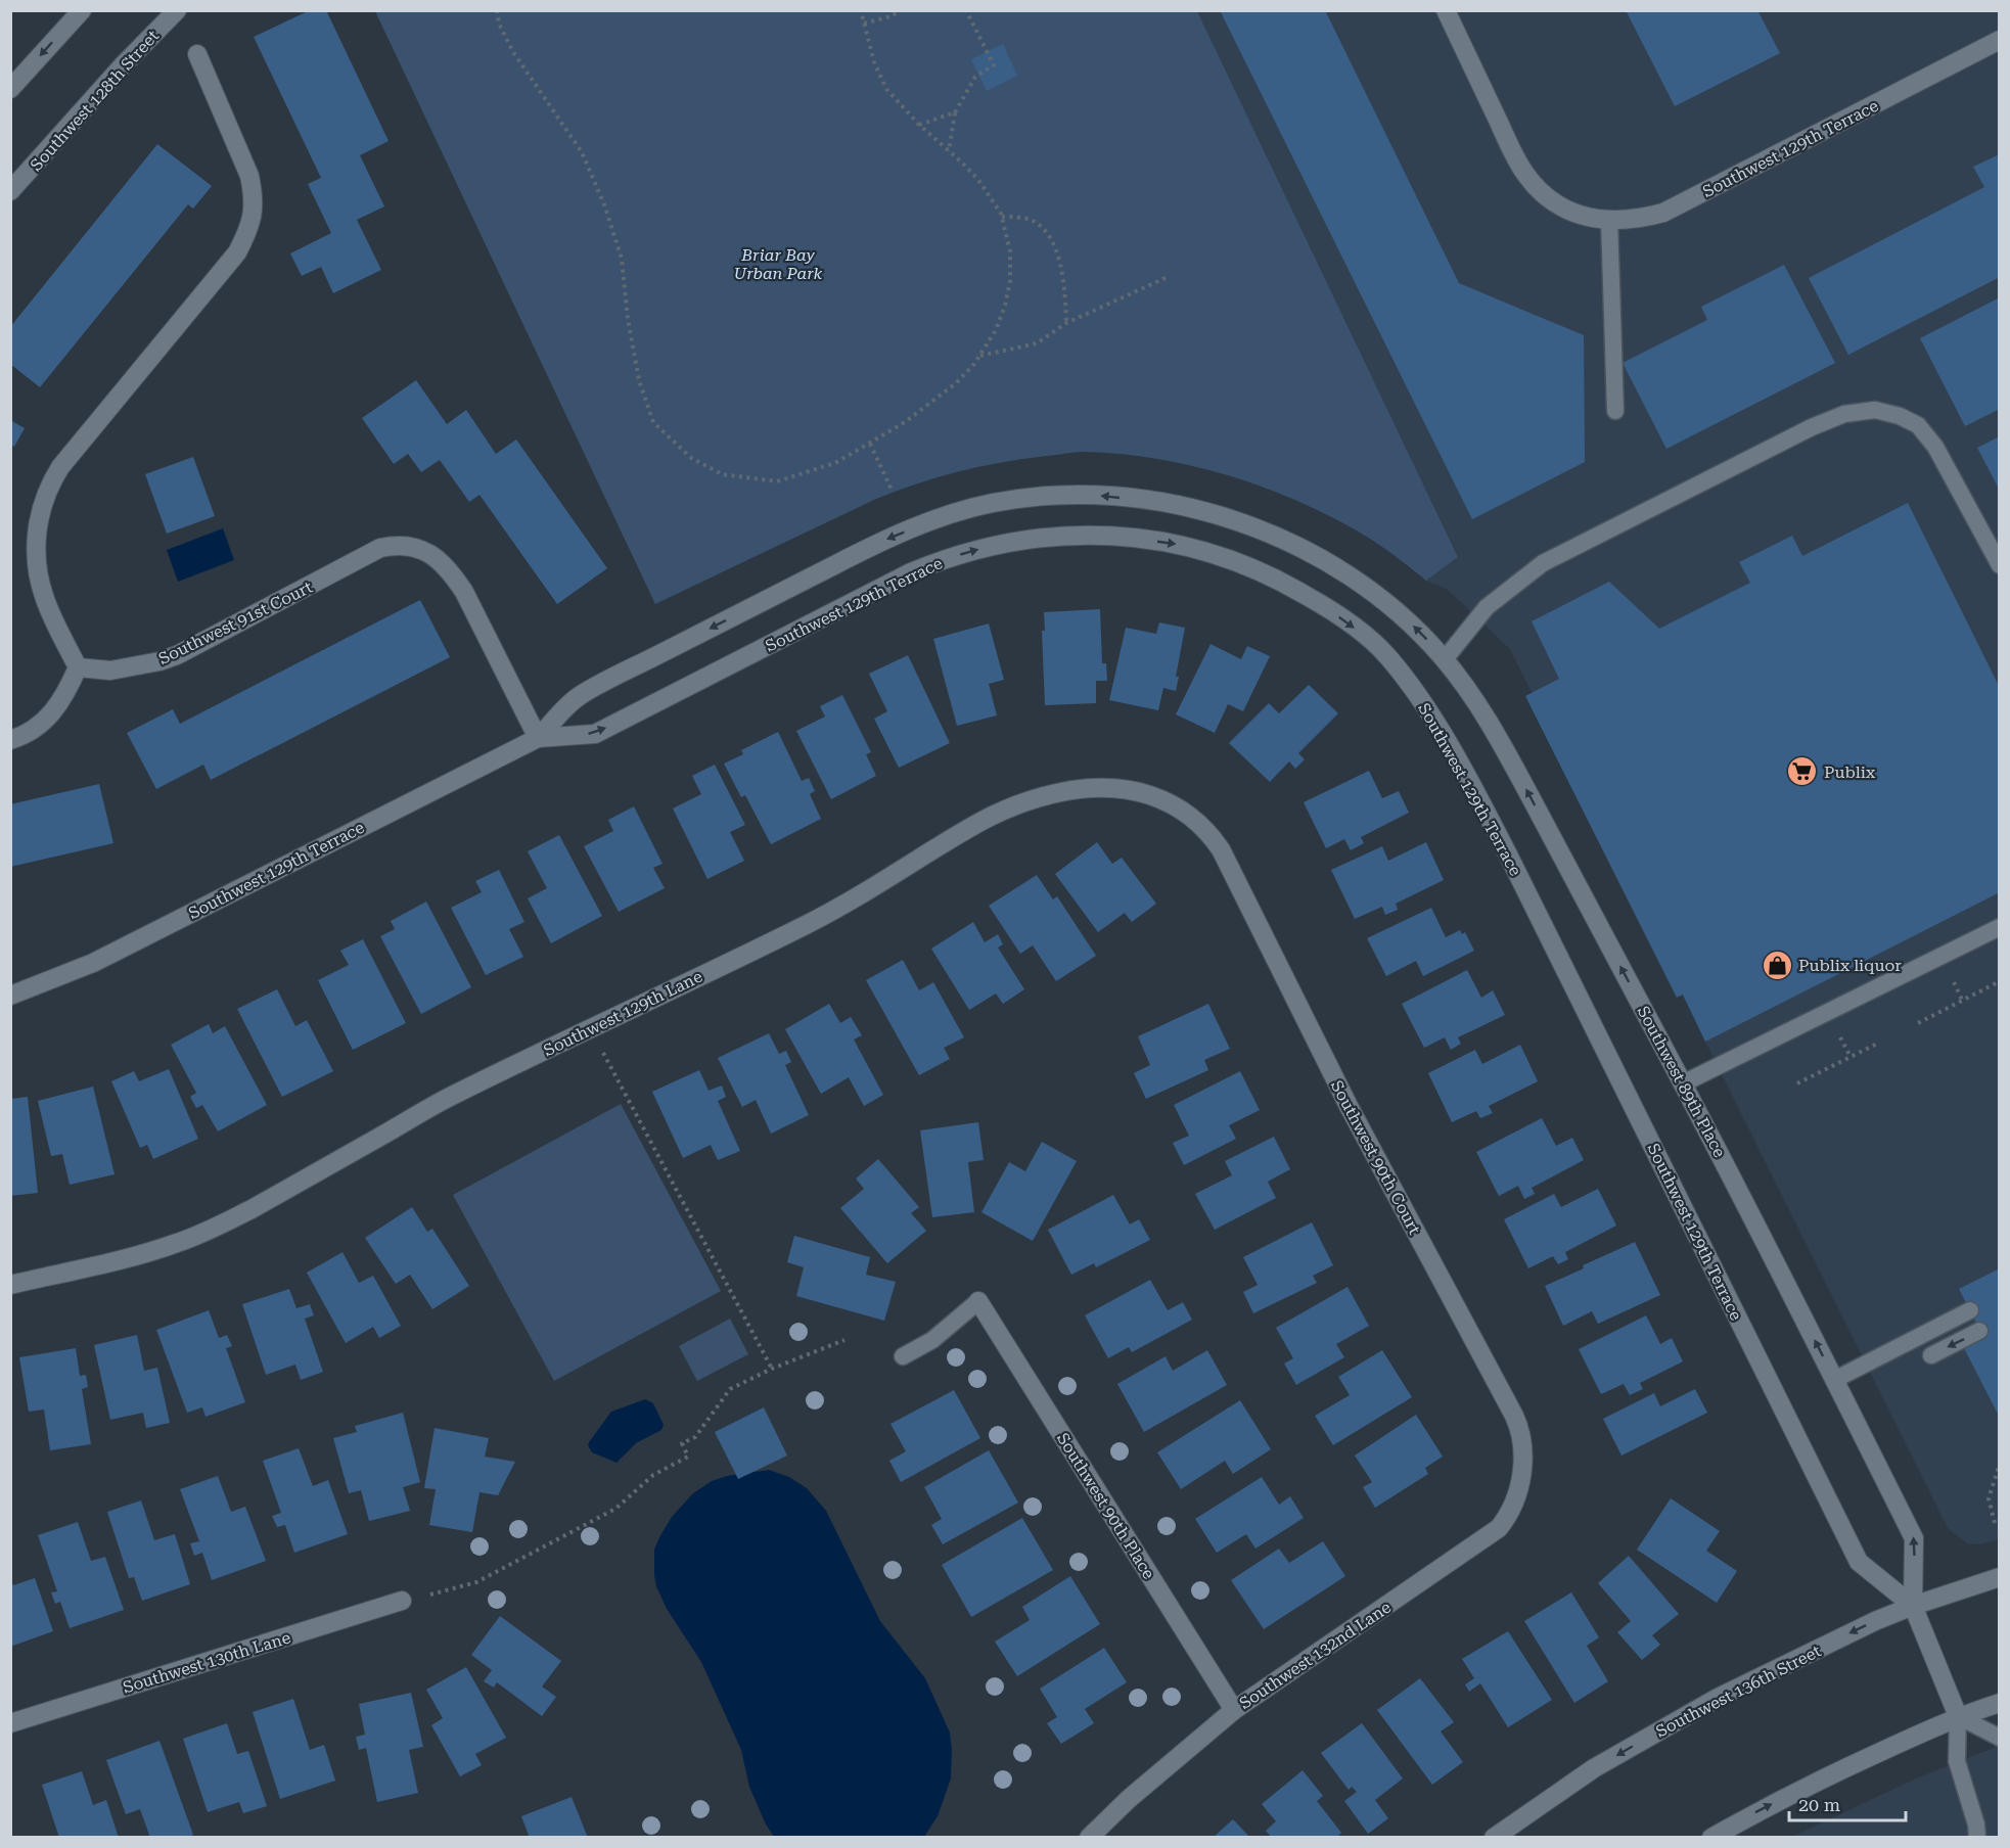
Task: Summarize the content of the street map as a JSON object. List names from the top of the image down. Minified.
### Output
{"streets":{"street":["Southwest 128th Street","Southwest 129th Terrace","Southwest 91st Court","Southwest 129th Lane","Southwest 89th Place","Southwest 90th Court","Southwest 90th Place","Southwest 132nd Lane","Southwest 130th Lane","Southwest 136th Street"]},"crossings":[["Southwest 129th Terrace","Southwest 91st Court"],["Southwest 129th Terrace","Southwest 89th Place"],["Southwest 129th Terrace","Southwest 136th Street"],["Southwest 129th Lane","Southwest 90th Court"],["Southwest 89th Place","Southwest 136th Street"],["Southwest 90th Court","Southwest 132nd Lane"],["Southwest 90th Place","Southwest 132nd Lane"]],"one_way":["Southwest 89th Place"],"parks":["Briar Bay Urban Park"],"places":{"supermarket":["Publix"],"shop":["Publix liquor"]},"scale_bar":"20 m"}
